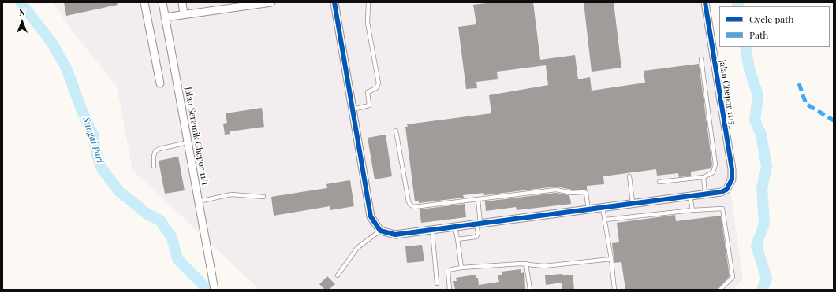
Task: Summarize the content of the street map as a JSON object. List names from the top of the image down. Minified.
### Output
{"streets":{"street":["Jalan Chepor 11/5","Jalan Seramik Chepor 11/1"]},"water":["Sungai Pari"],"legend":["Cycle path","Path"],"north":"top"}
